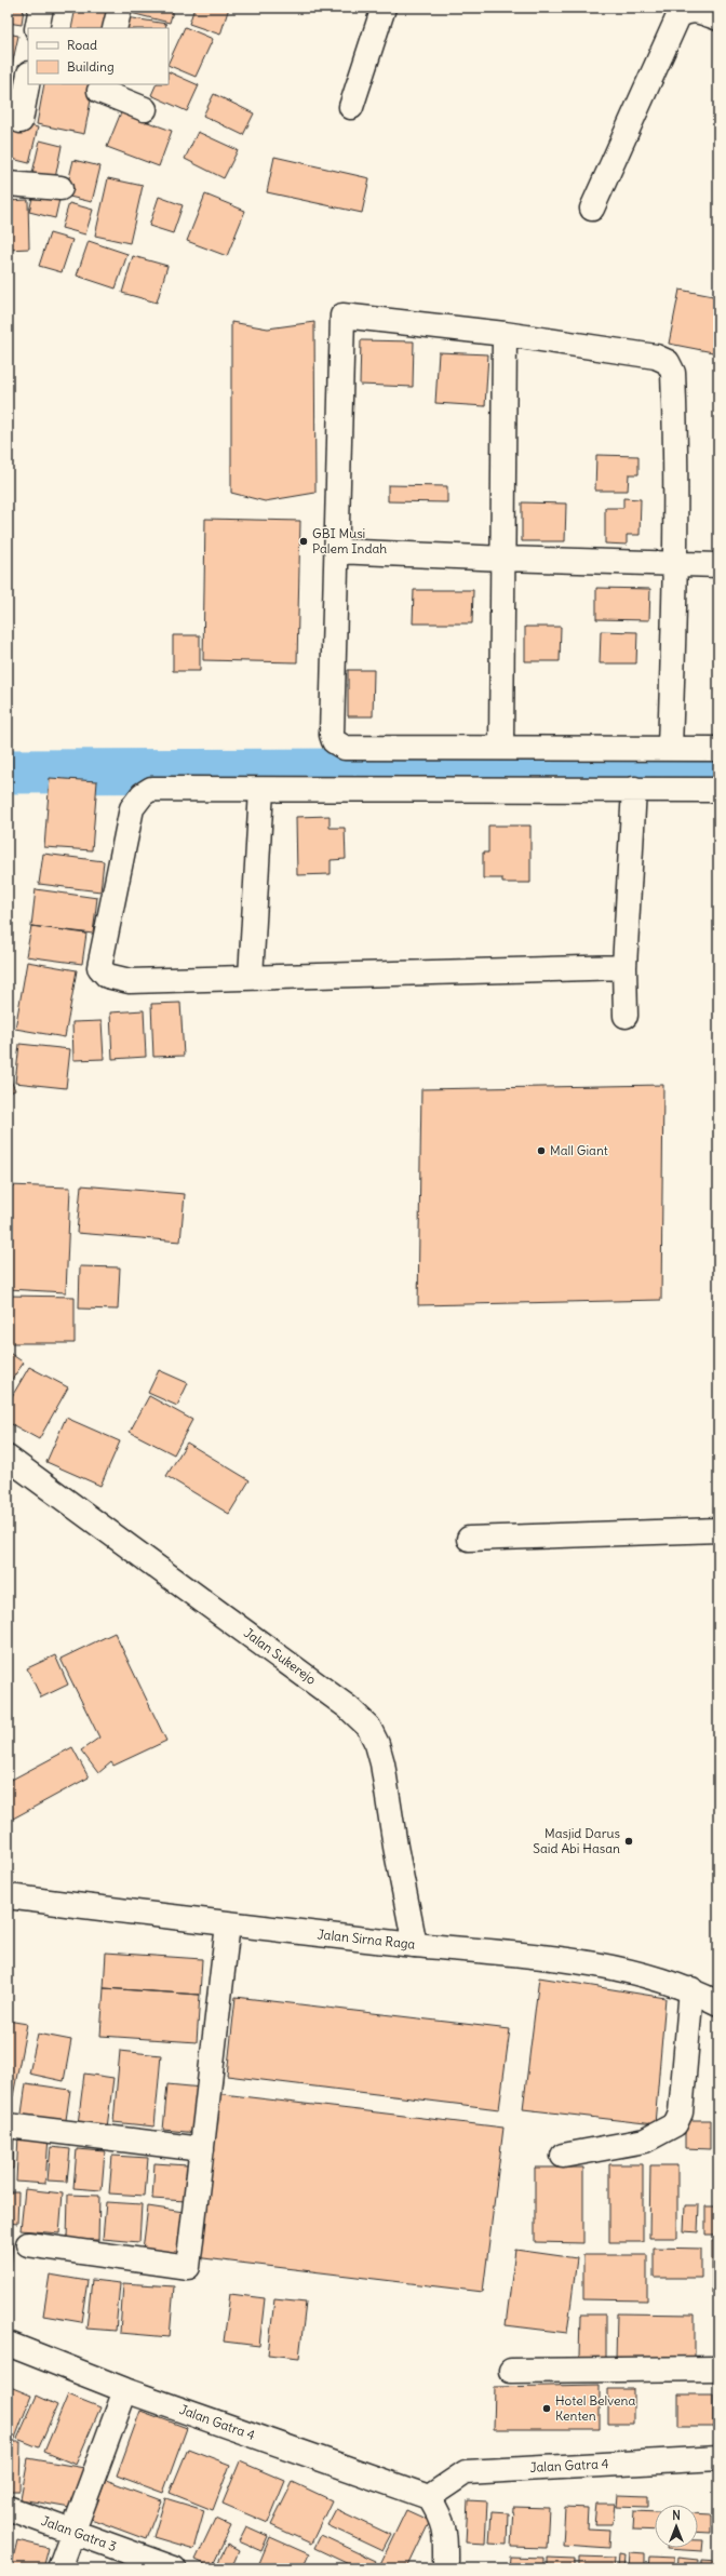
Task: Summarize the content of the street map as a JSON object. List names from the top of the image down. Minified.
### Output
{"streets":{"street":["Jalan Sukerejo","Jalan Sirna Raga","Jalan Gatra 4","Jalan Gatra 3"]},"crossings":[["Jalan Sukerejo","Jalan Sirna Raga"]],"places":["GBI Musi Palem Indah","Mall Giant","Masjid Darus Said Abi Hasan","Hotel Belvena Kenten"],"legend":["Road","Building"],"north":"top"}
